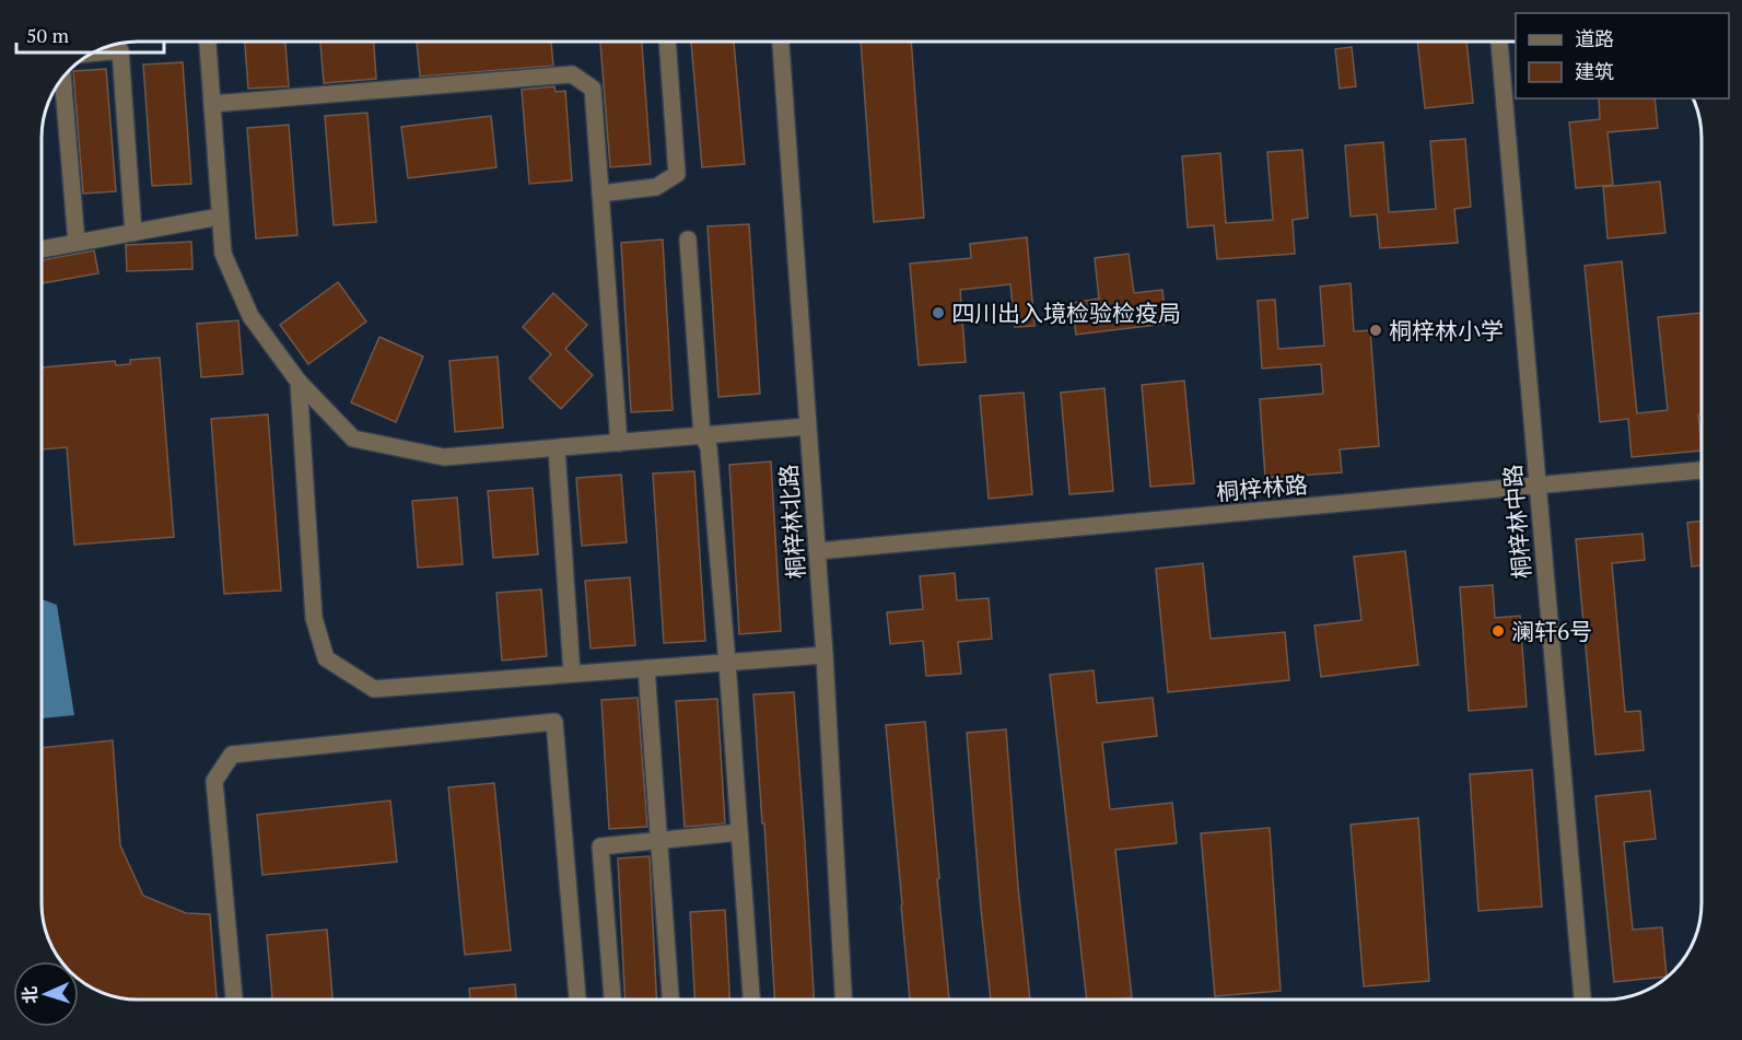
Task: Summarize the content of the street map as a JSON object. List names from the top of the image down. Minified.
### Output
{"streets":{"street":["桐梓林路","桐梓林北路","桐梓林中路"]},"crossings":[["桐梓林路","桐梓林北路"],["桐梓林路","桐梓林中路"]],"places":["四川出入境检验检疫局","桐梓林小学","澜轩6号"],"legend":["道路","建筑"],"scale_bar":"50 m","north":"left"}
